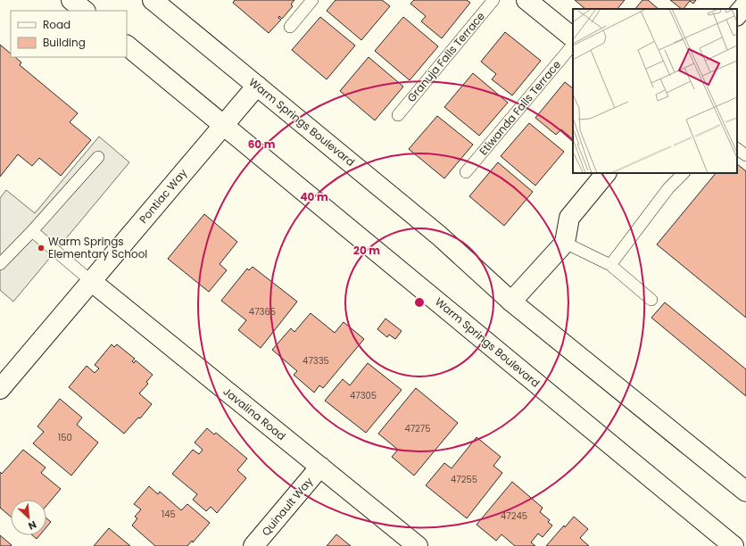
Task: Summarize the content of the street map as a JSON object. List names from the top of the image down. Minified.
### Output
{"streets":{"main road":["Warm Springs Boulevard","Pontiac Way","Javalina Road","Quinault Way"],"lane":["Granuja Falls Terrace","Etiwanda Falls Terrace"]},"crossings":[["Warm Springs Boulevard","Pontiac Way"],["Pontiac Way","Javalina Road"],["Javalina Road","Quinault Way"]],"places":["Warm Springs Elementary School"],"house_numbers":["47365","47335","47305","47275","150","47255","145","47245"],"legend":["Road","Building"],"north":"bottom right","rings":["60 m","40 m","20 m"]}
